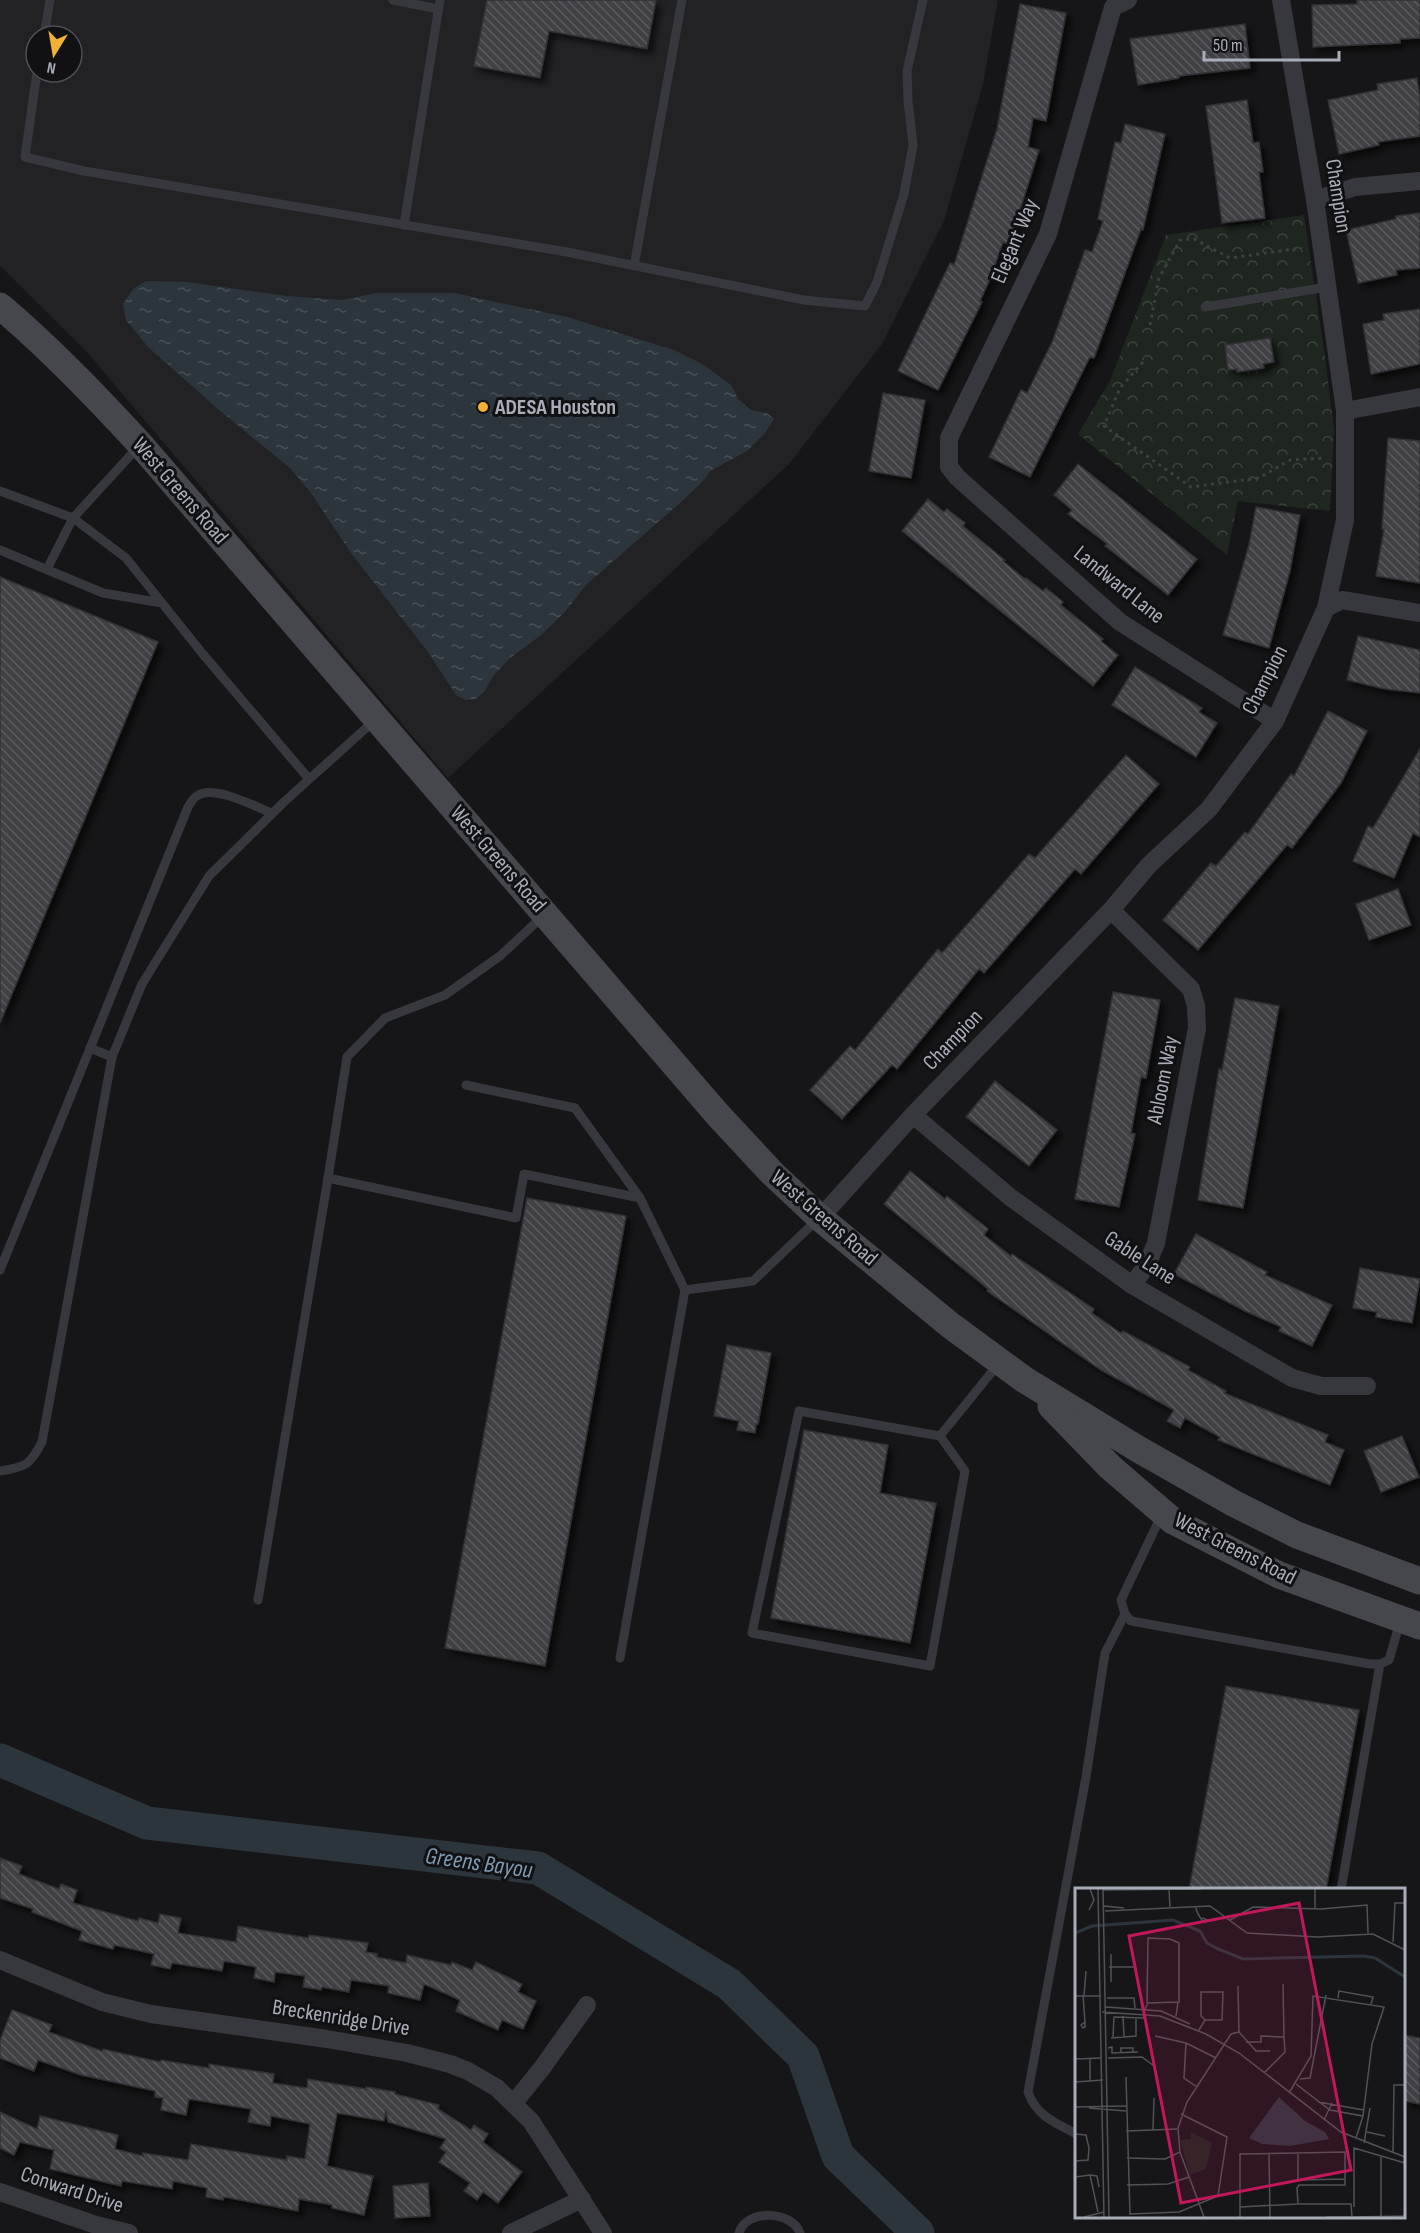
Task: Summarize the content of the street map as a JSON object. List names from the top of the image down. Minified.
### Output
{"streets":{"main road":["West Greens Road"],"street":["Champion","Elegant Way","Landward Lane","Abloom Way","Gable Lane","Breckenridge Drive","Conward Drive"]},"crossings":[["Champion","West Greens Road"],["Champion","Landward Lane"],["Champion","Abloom Way"],["Champion","Gable Lane"],["Elegant Way","Landward Lane"],["Abloom Way","Gable Lane"]],"water":["Greens Bayou"],"places":["ADESA Houston"],"scale_bar":"50 m","north":"bottom"}
